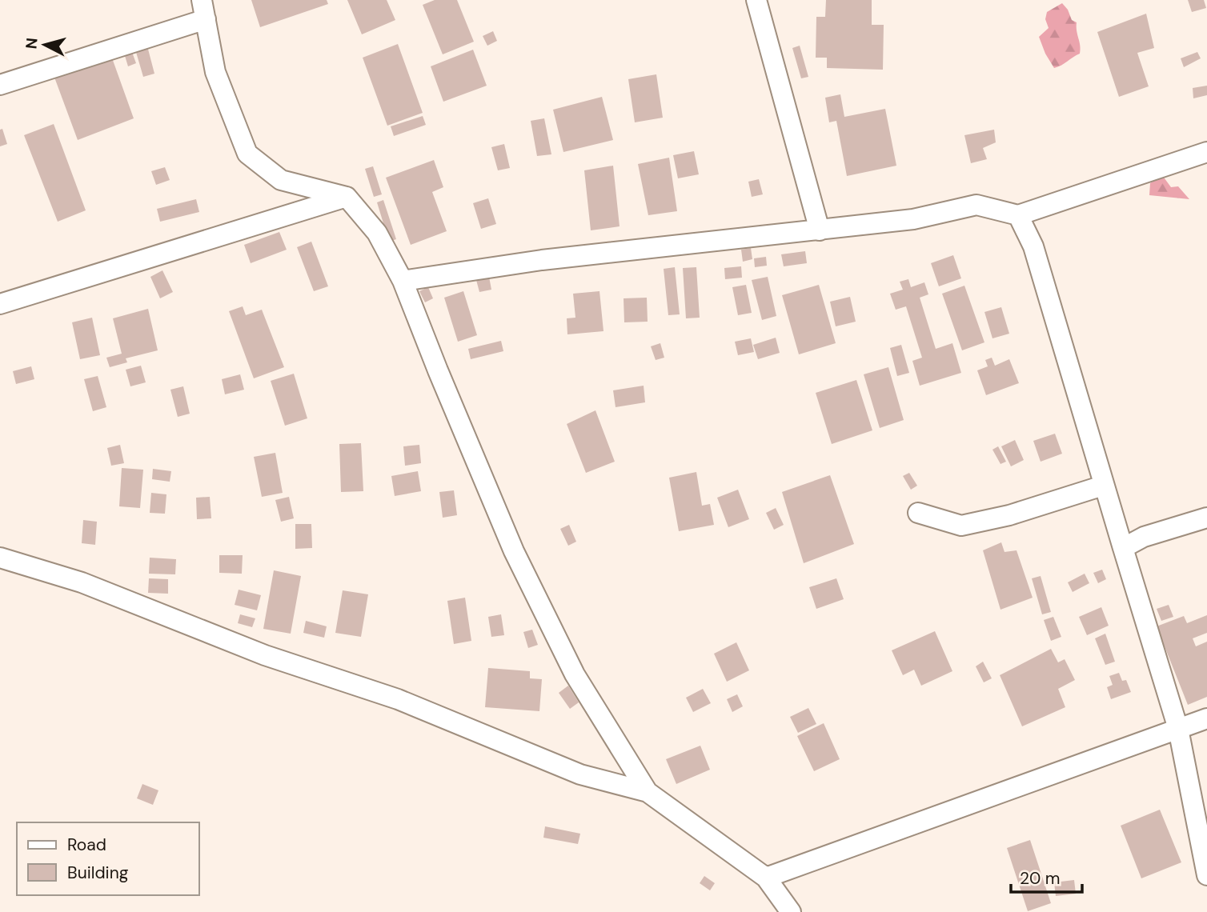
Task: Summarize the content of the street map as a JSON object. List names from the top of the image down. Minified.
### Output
{"legend":["Road","Building"],"scale_bar":"20 m","north":"left"}
